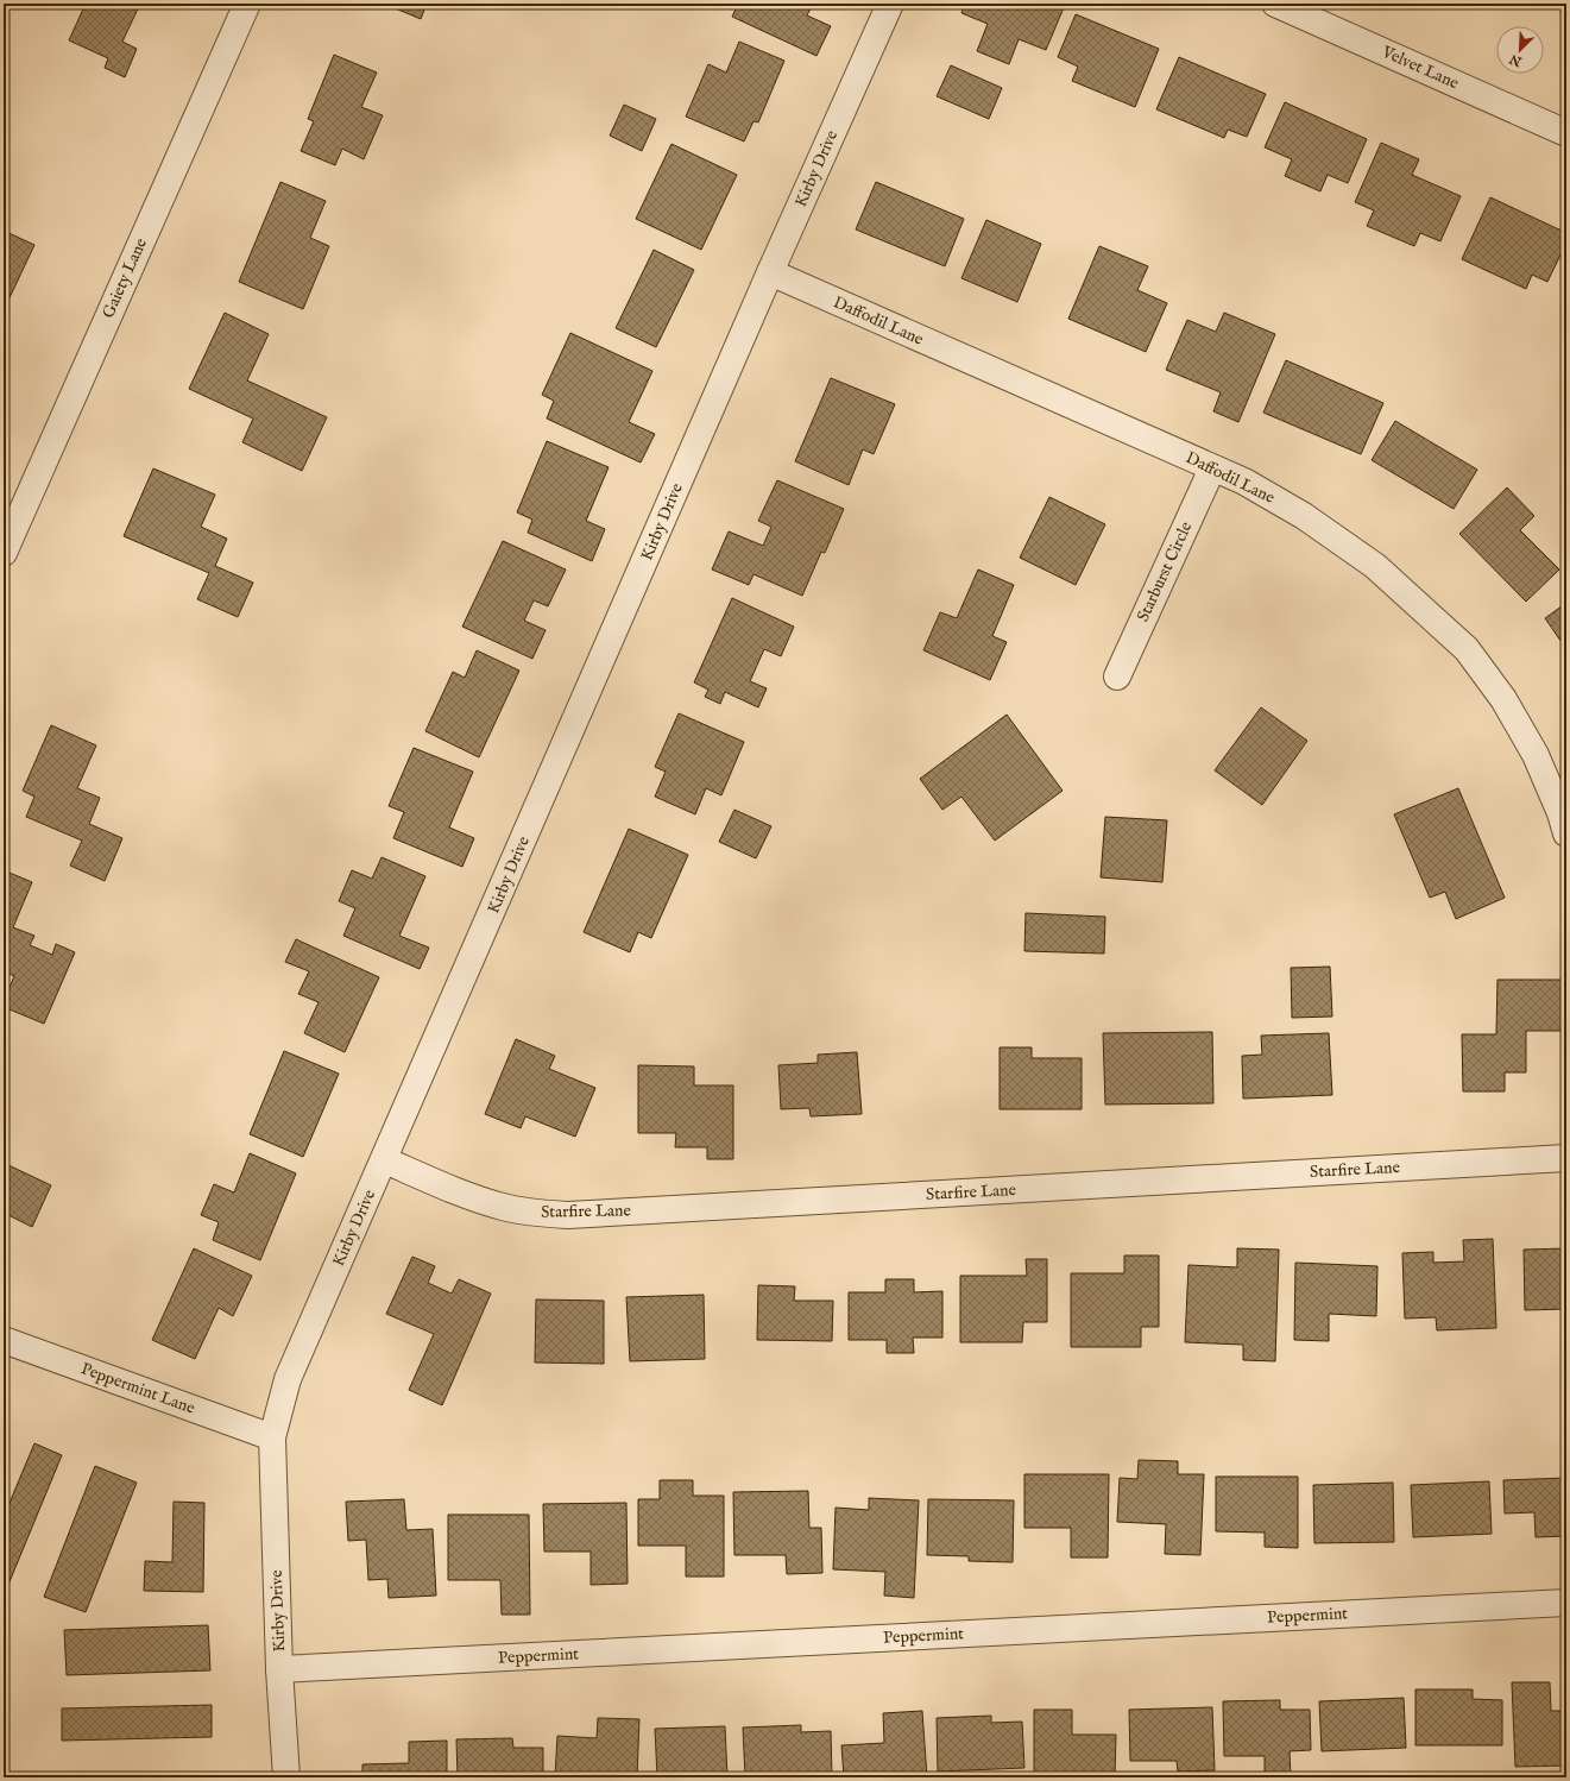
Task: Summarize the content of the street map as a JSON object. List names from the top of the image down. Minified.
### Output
{"streets":{"street":["Velvet Lane","Kirby Drive","Gaiety Lane","Daffodil Lane","Starburst Circle","Starfire Lane","Peppermint Lane","Peppermint"]},"crossings":[["Kirby Drive","Daffodil Lane"],["Kirby Drive","Starfire Lane"],["Kirby Drive","Peppermint Lane"],["Kirby Drive","Peppermint"],["Daffodil Lane","Starburst Circle"]],"north":"bottom left"}
